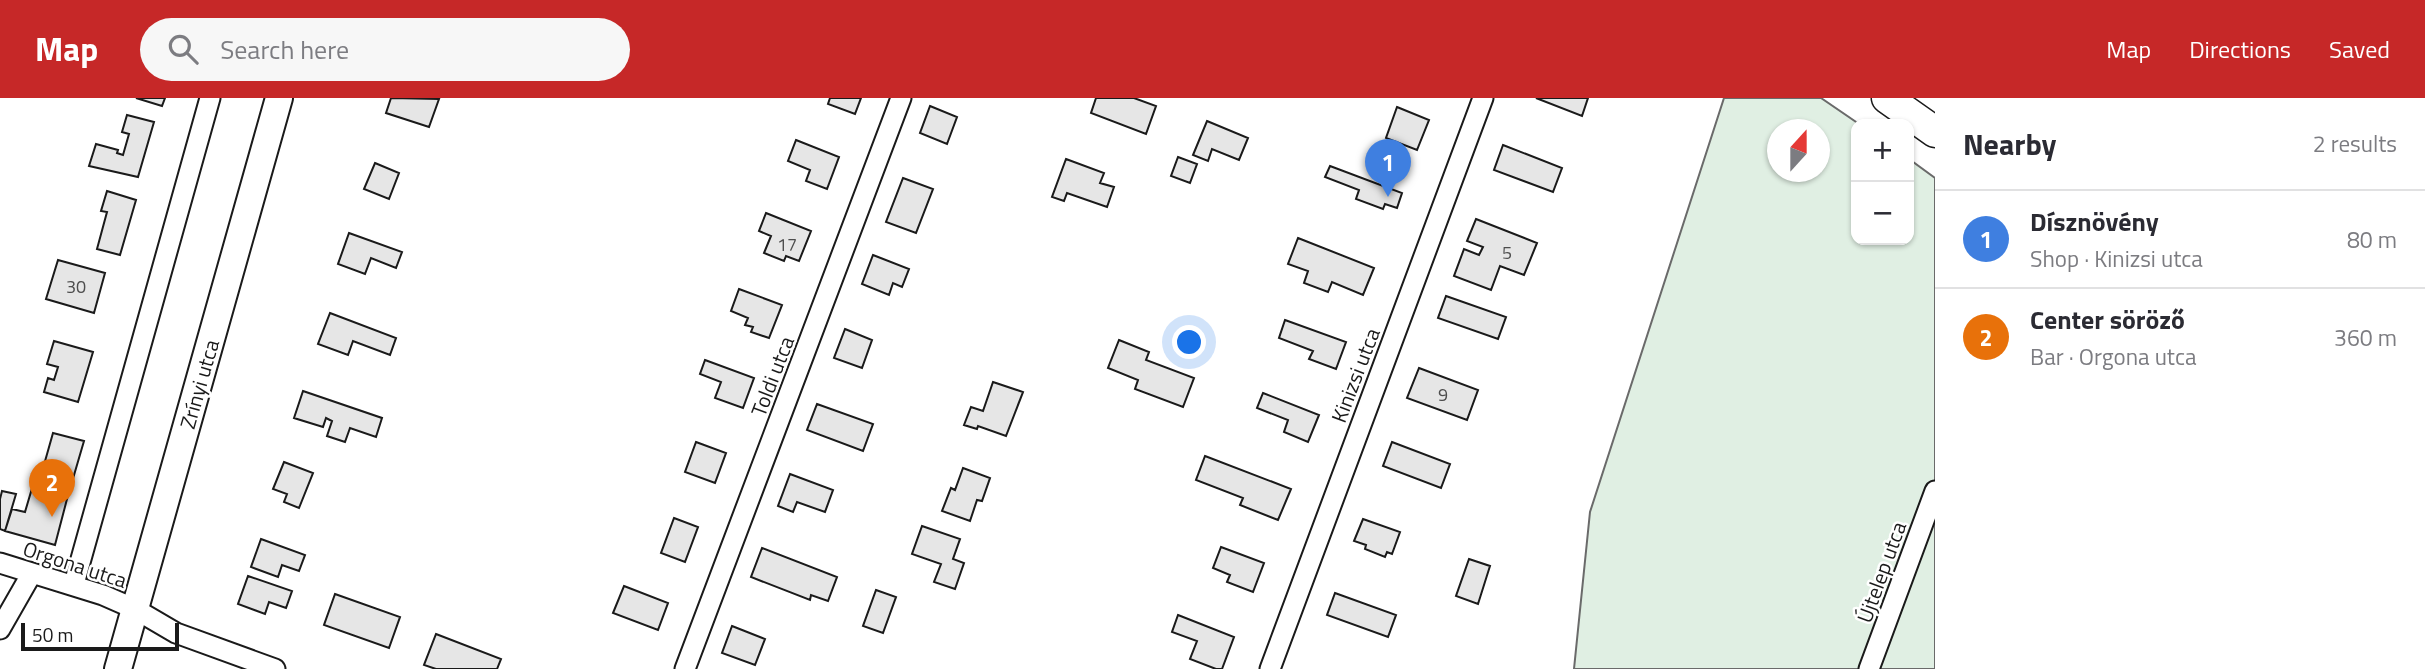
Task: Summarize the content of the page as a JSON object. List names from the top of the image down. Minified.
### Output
{"streets":{"main road":["Zrínyi utca"],"street":["Kinizsi utca","Toldi utca","Orgona utca","Újtelep utca"]},"crossings":[["Zrínyi utca","Orgona utca"]],"house_numbers":["17","5","30","9"],"scale_bar":"50 m","north":"top","page":{"header":"Map","search":"Search here","nav":["Map","Directions","Saved"],"heading":["Nearby","2 results"],"map_buttons":["+","−"],"pins":["1","2"],"list":[{"mark":"1","name":"Dísznövény","note":"Shop · Kinizsi utca","value":"80 m"},{"mark":"2","name":"Center söröző","note":"Bar · Orgona utca","value":"360 m"}],"scale":"50 m"}}
